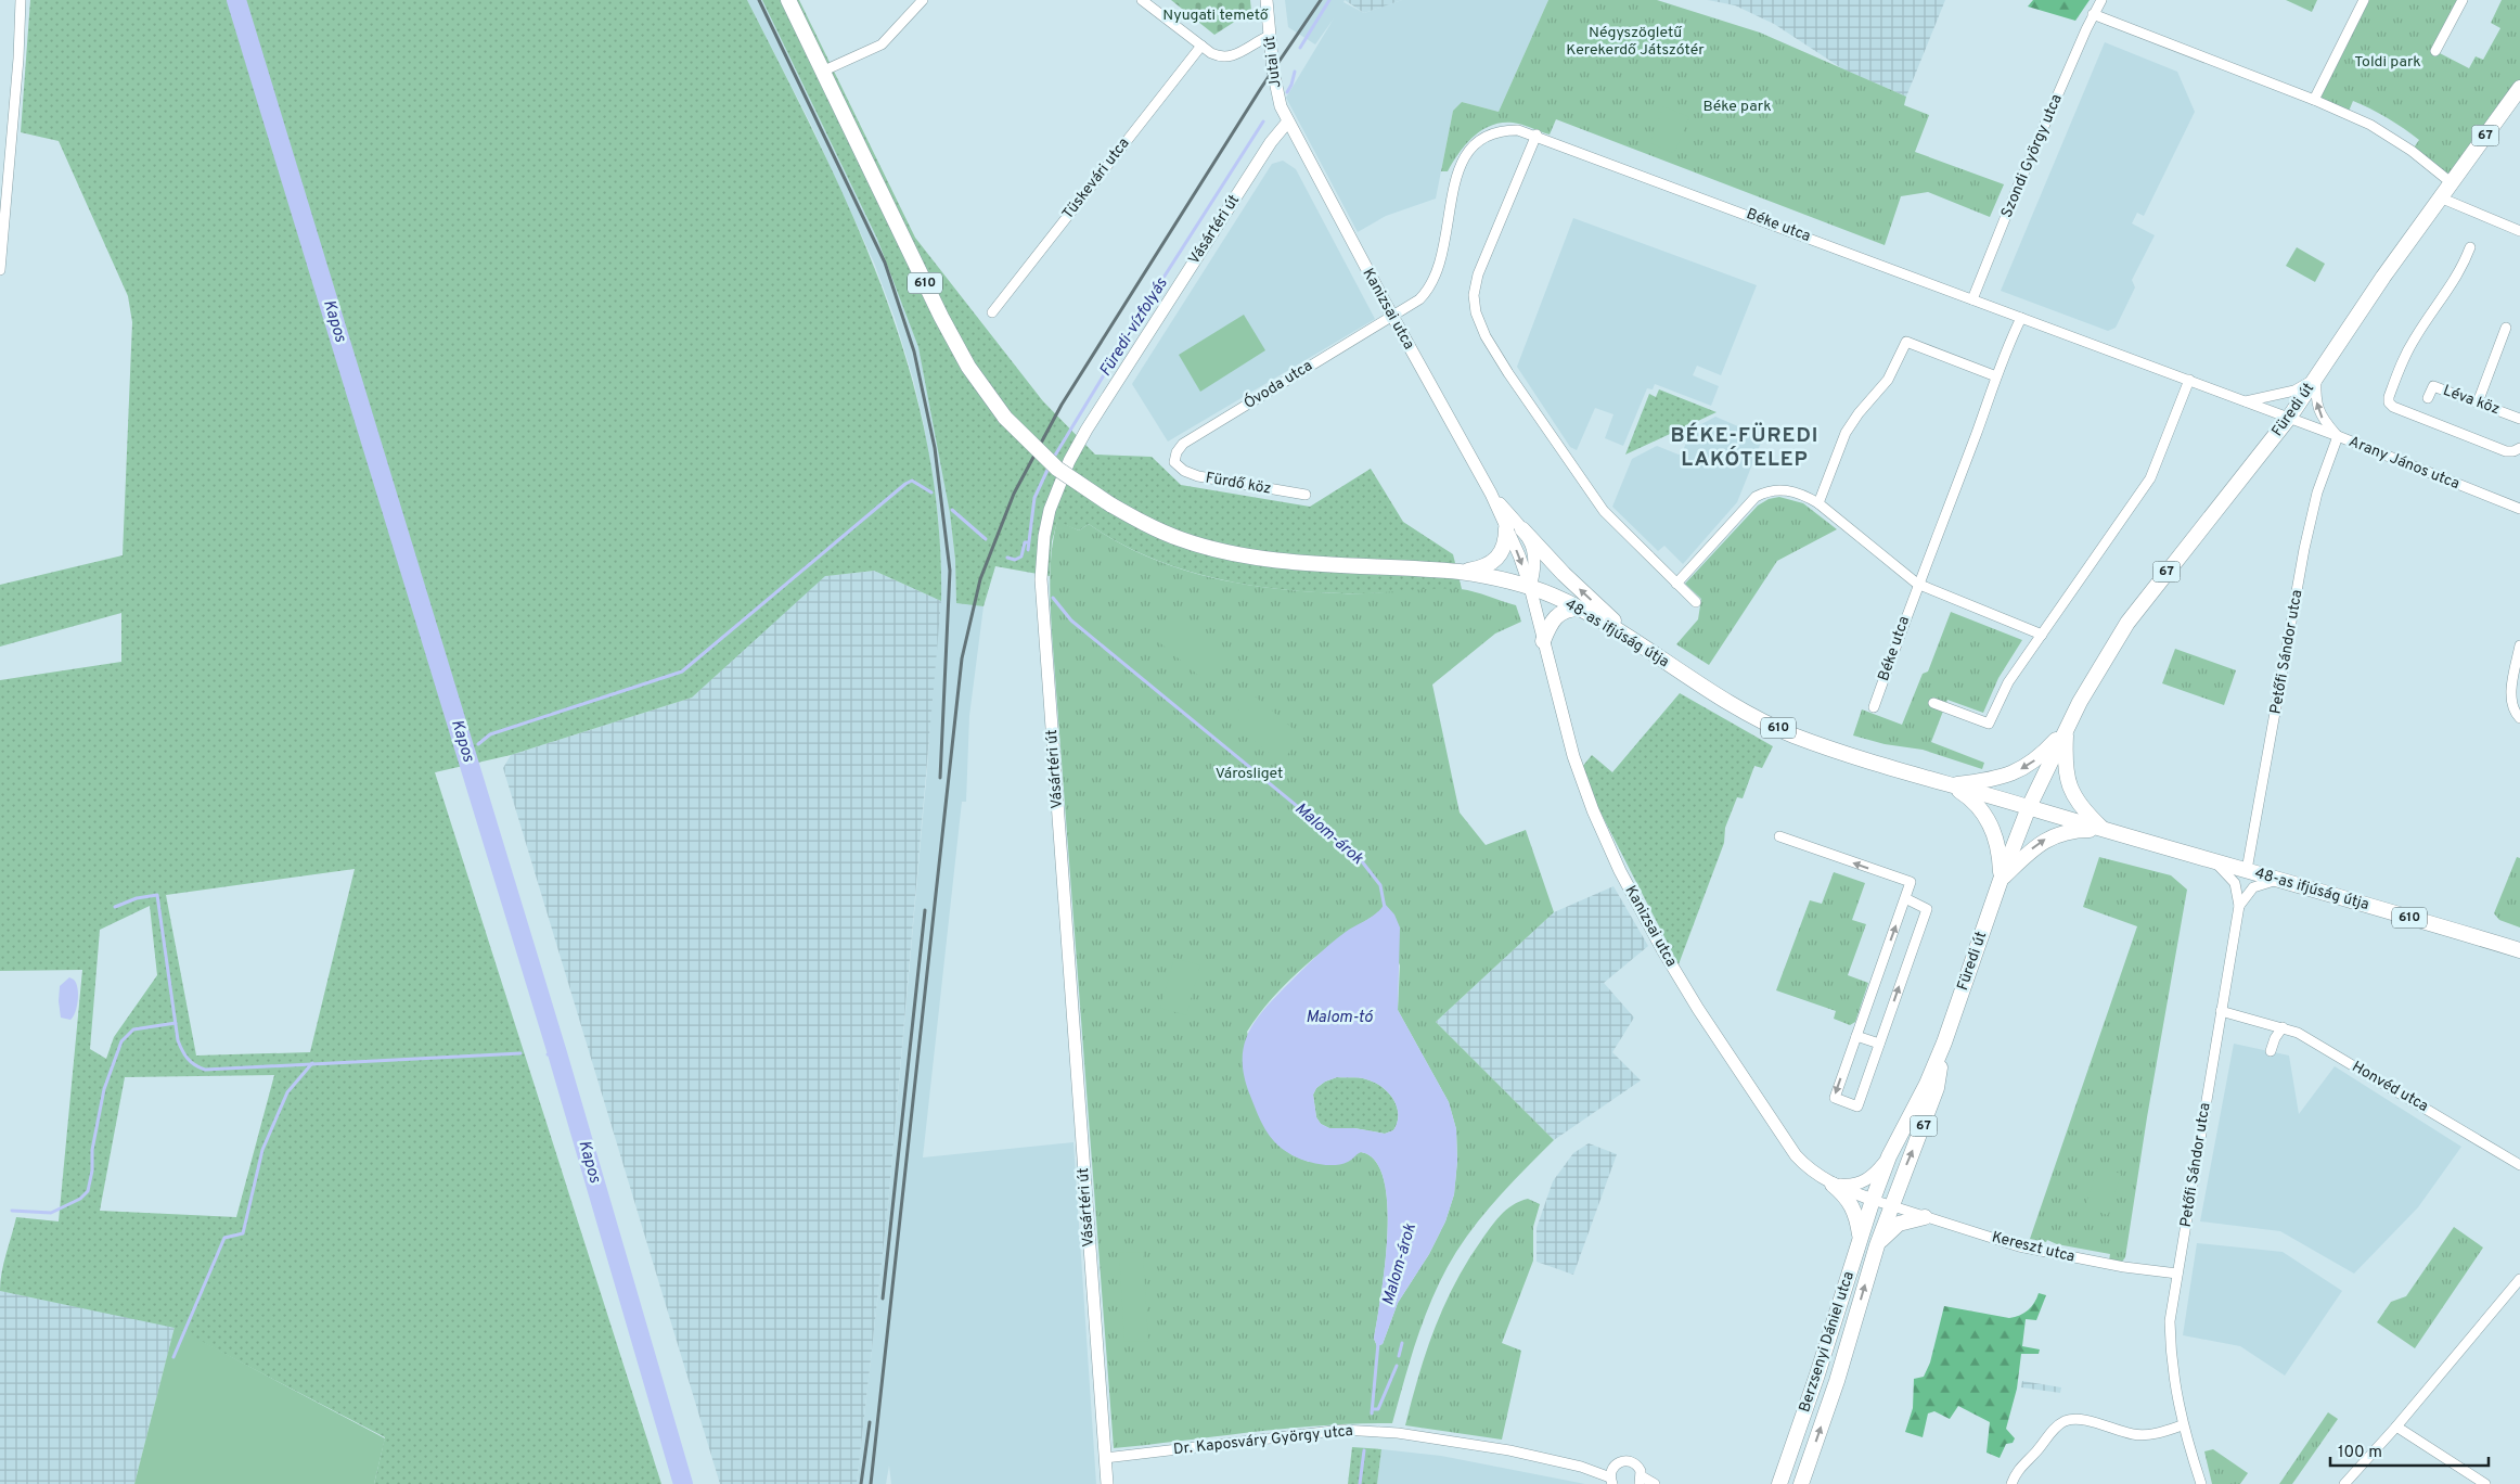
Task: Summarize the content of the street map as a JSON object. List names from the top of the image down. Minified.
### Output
{"streets":{"main road":["67","610","Füredi út","48-as ifjúság útja","Berzsenyi Dániel utca"],"street":["Jutai út","Szondi György utca","Tüskevári utca","Béke utca","Vásártéri út","Kanizsai utca","Óvoda utca","Léva köz","Arany János utca","Fürdő köz","Petőfi Sándor utca","Honvéd utca","Kereszt utca","Dr. Kaposváry György utca"]},"crossings":[["Jutai út","Vásártéri út"],["Jutai út","Kanizsai utca"],["67","610"],["67","Füredi út"],["Szondi György utca","Béke utca"],["Béke utca","Kanizsai utca"],["Béke utca","Óvoda utca"],["Béke utca","Füredi út"],["Béke utca","Arany János utca"],["Vásártéri út","Kanizsai utca"],["Vásártéri út","Dr. Kaposváry György utca"],["610","48-as ifjúság útja"],["Kanizsai utca","Óvoda utca"],["Kanizsai utca","Füredi út"],["Kanizsai utca","48-as ifjúság útja"],["Kanizsai utca","Kereszt utca"],["Kanizsai utca","Berzsenyi Dániel utca"],["Óvoda utca","Fürdő köz"],["Füredi út","Arany János utca"],["Füredi út","Kereszt utca"],["Füredi út","Berzsenyi Dániel utca"],["Arany János utca","Petőfi Sándor utca"],["48-as ifjúság útja","Petőfi Sándor utca"],["Petőfi Sándor utca","Honvéd utca"],["Petőfi Sándor utca","Kereszt utca"],["Kereszt utca","Berzsenyi Dániel utca"]],"districts":["BÉKE-FÜREDI LAKÓTELEP"],"water":["Kapos","Füredi-vízfolyás","Malom-árok","Malom-tó"],"parks":["Nyugati temető","Négyszögletű Kerekerdő Játszótér","Toldi park","Béke park","Városliget"],"scale_bar":"100 m"}
